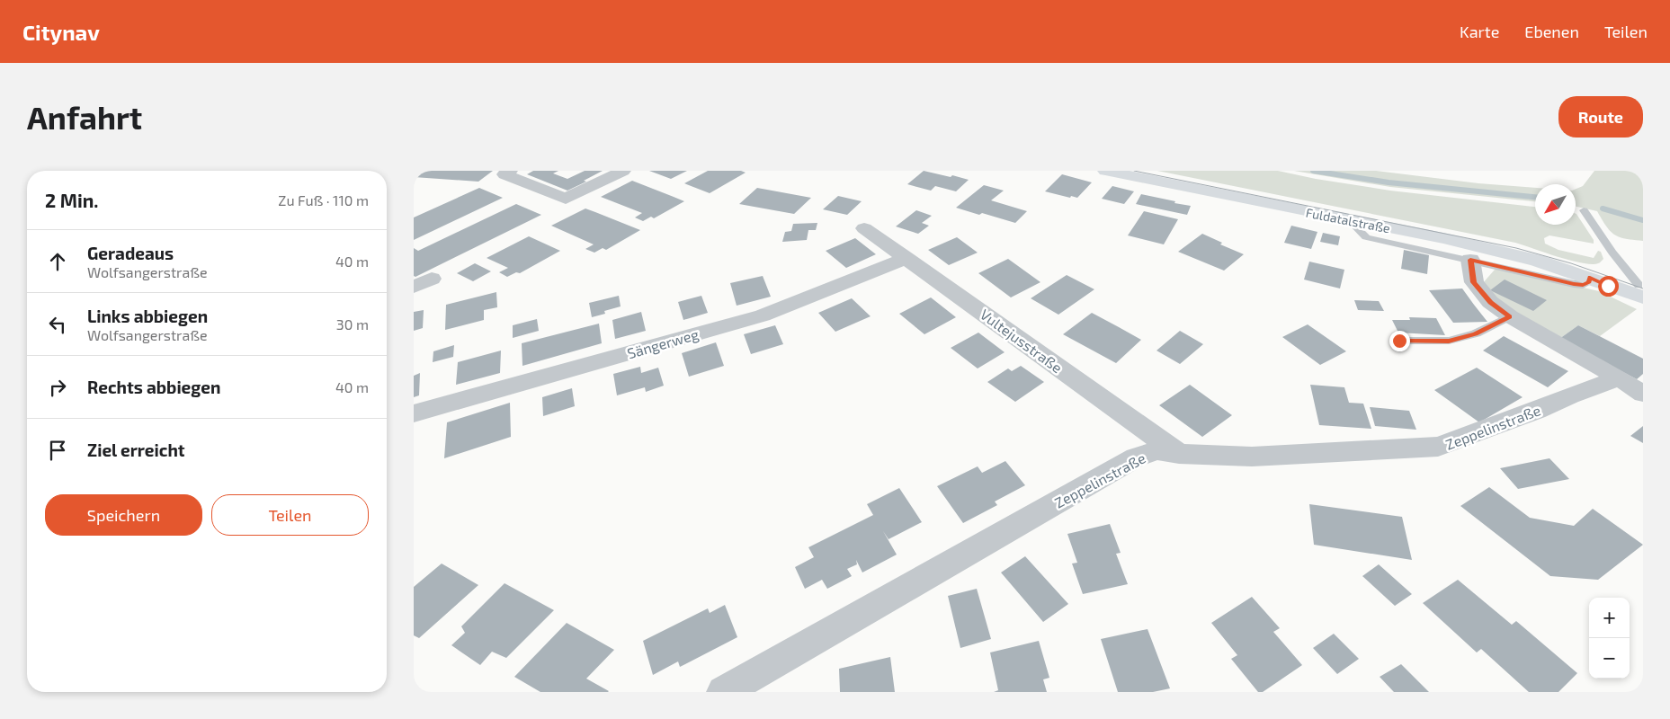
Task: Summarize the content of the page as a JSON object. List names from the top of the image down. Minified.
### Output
{"streets":{"main road":["Fuldatalstraße"],"street":["Vultejusstraße","Sängerweg","Zeppelinstraße"]},"crossings":[["Vultejusstraße","Sängerweg"],["Vultejusstraße","Zeppelinstraße"]],"north":"bottom left","page":{"header":"Citynav","nav":["Karte","Ebenen","Teilen"],"buttons":["Route",["Speichern","Teilen"]],"title":"Anfahrt","heading":["2 Min.","Zu Fuß · 110 m"],"list":[["Geradeaus","Wolfsangerstraße","40 m"],["Links abbiegen","Wolfsangerstraße","30 m"],["Rechts abbiegen","40 m"],"Ziel erreicht"],"map_buttons":["+","−"]}}
